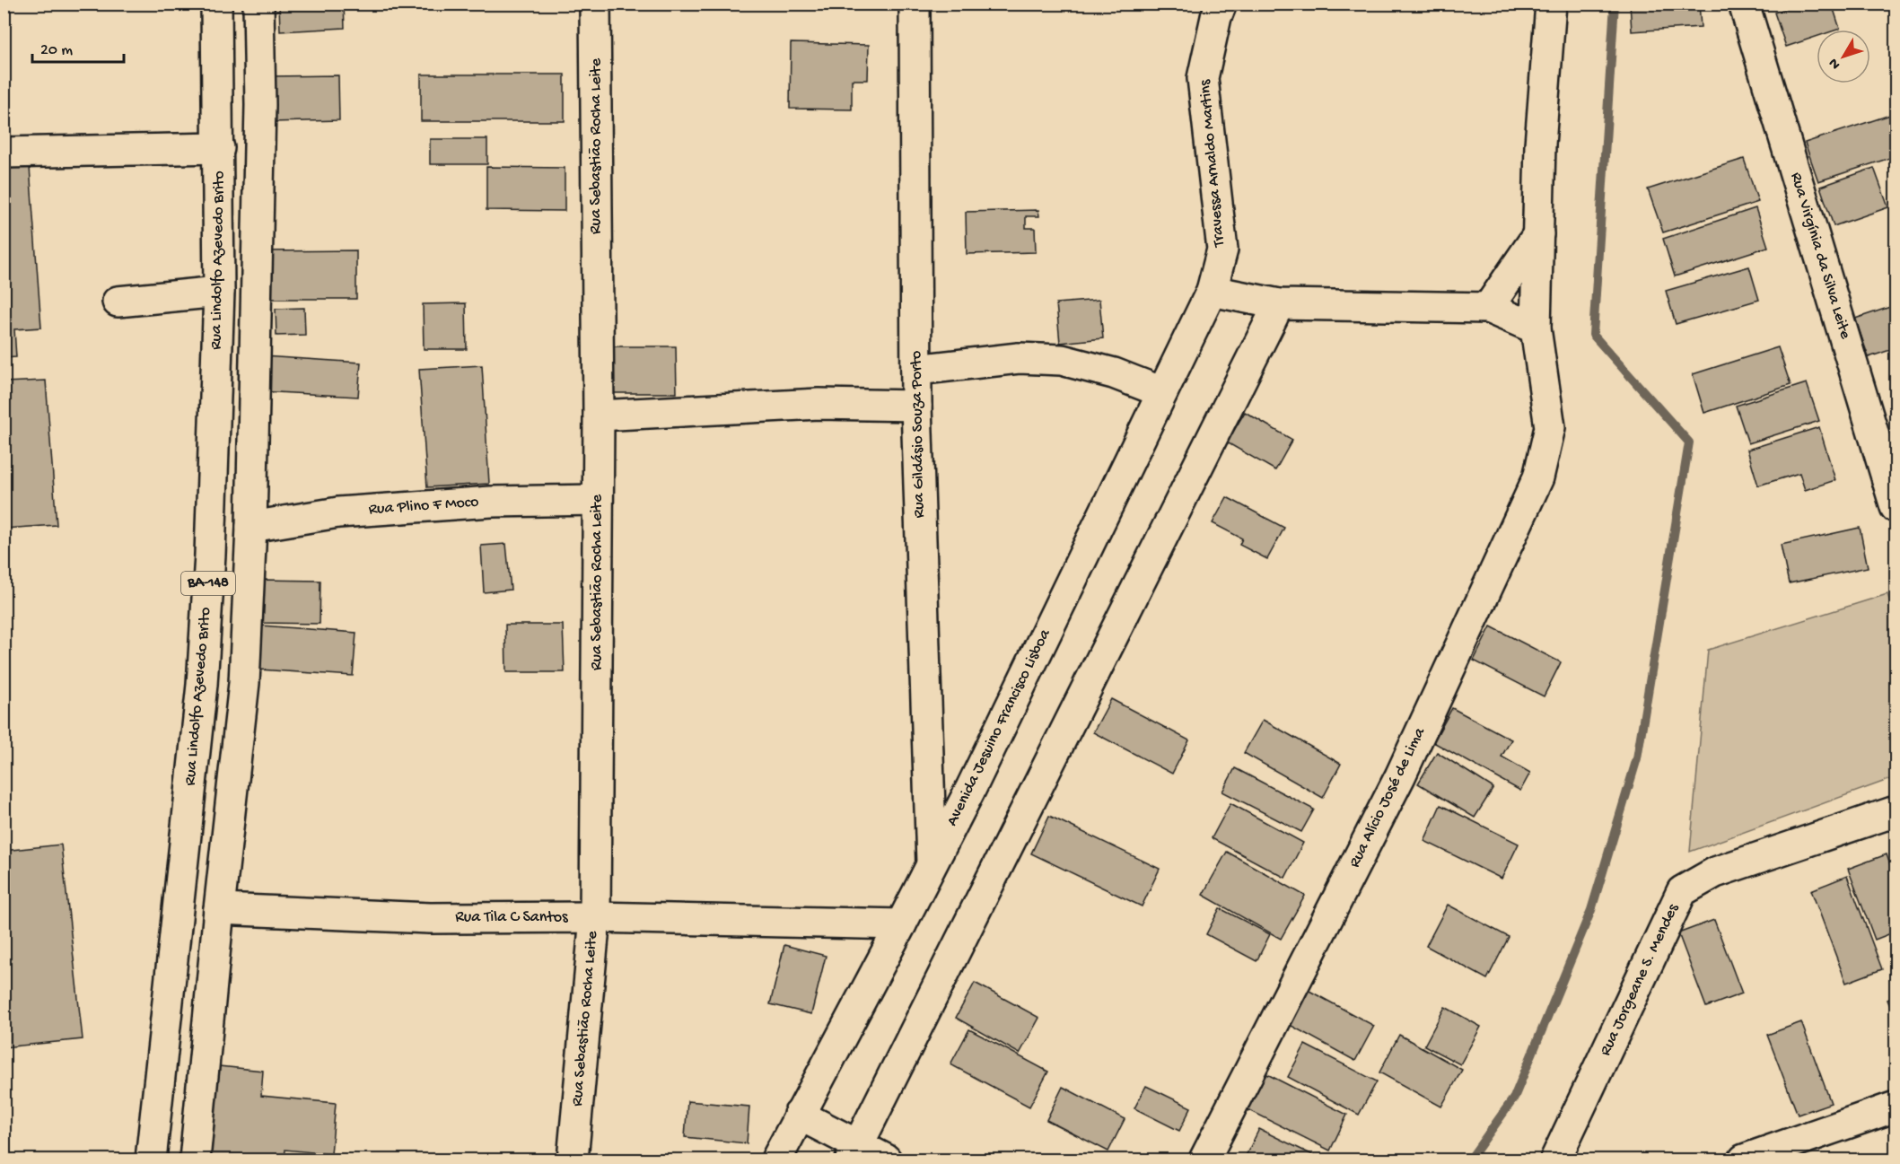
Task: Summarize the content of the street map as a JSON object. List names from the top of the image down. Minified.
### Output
{"streets":{"street":["Rua Sebastião Rocha Leite","Travessa Arnaldo Martins","Rua Virgínia da Silva Leite","Rua Lindolfo Azevedo Brito","Rua Gildásio Souza Porto","Rua Plino F Moco","BA-148","Avenida Jesuino Francisco Lisboa","Rua Alício José de Lima","Rua Tila C Santos","Rua Jorgeane S. Mendes"]},"crossings":[["Rua Sebastião Rocha Leite","Rua Plino F Moco"],["Rua Sebastião Rocha Leite","Rua Tila C Santos"],["Travessa Arnaldo Martins","Avenida Jesuino Francisco Lisboa"],["Rua Gildásio Souza Porto","Avenida Jesuino Francisco Lisboa"],["Rua Plino F Moco","BA-148"],["BA-148","Rua Tila C Santos"],["Avenida Jesuino Francisco Lisboa","Rua Tila C Santos"]],"scale_bar":"20 m","north":"bottom left"}
